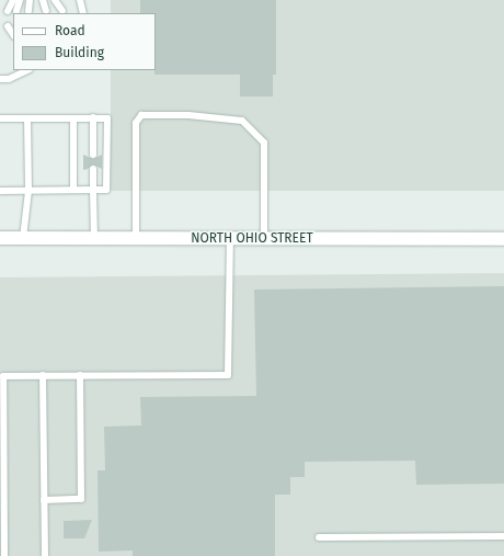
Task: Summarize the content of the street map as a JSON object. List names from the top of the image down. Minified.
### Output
{"streets":{"street":["NORTH OHIO STREET"]},"legend":["Road","Building"]}
